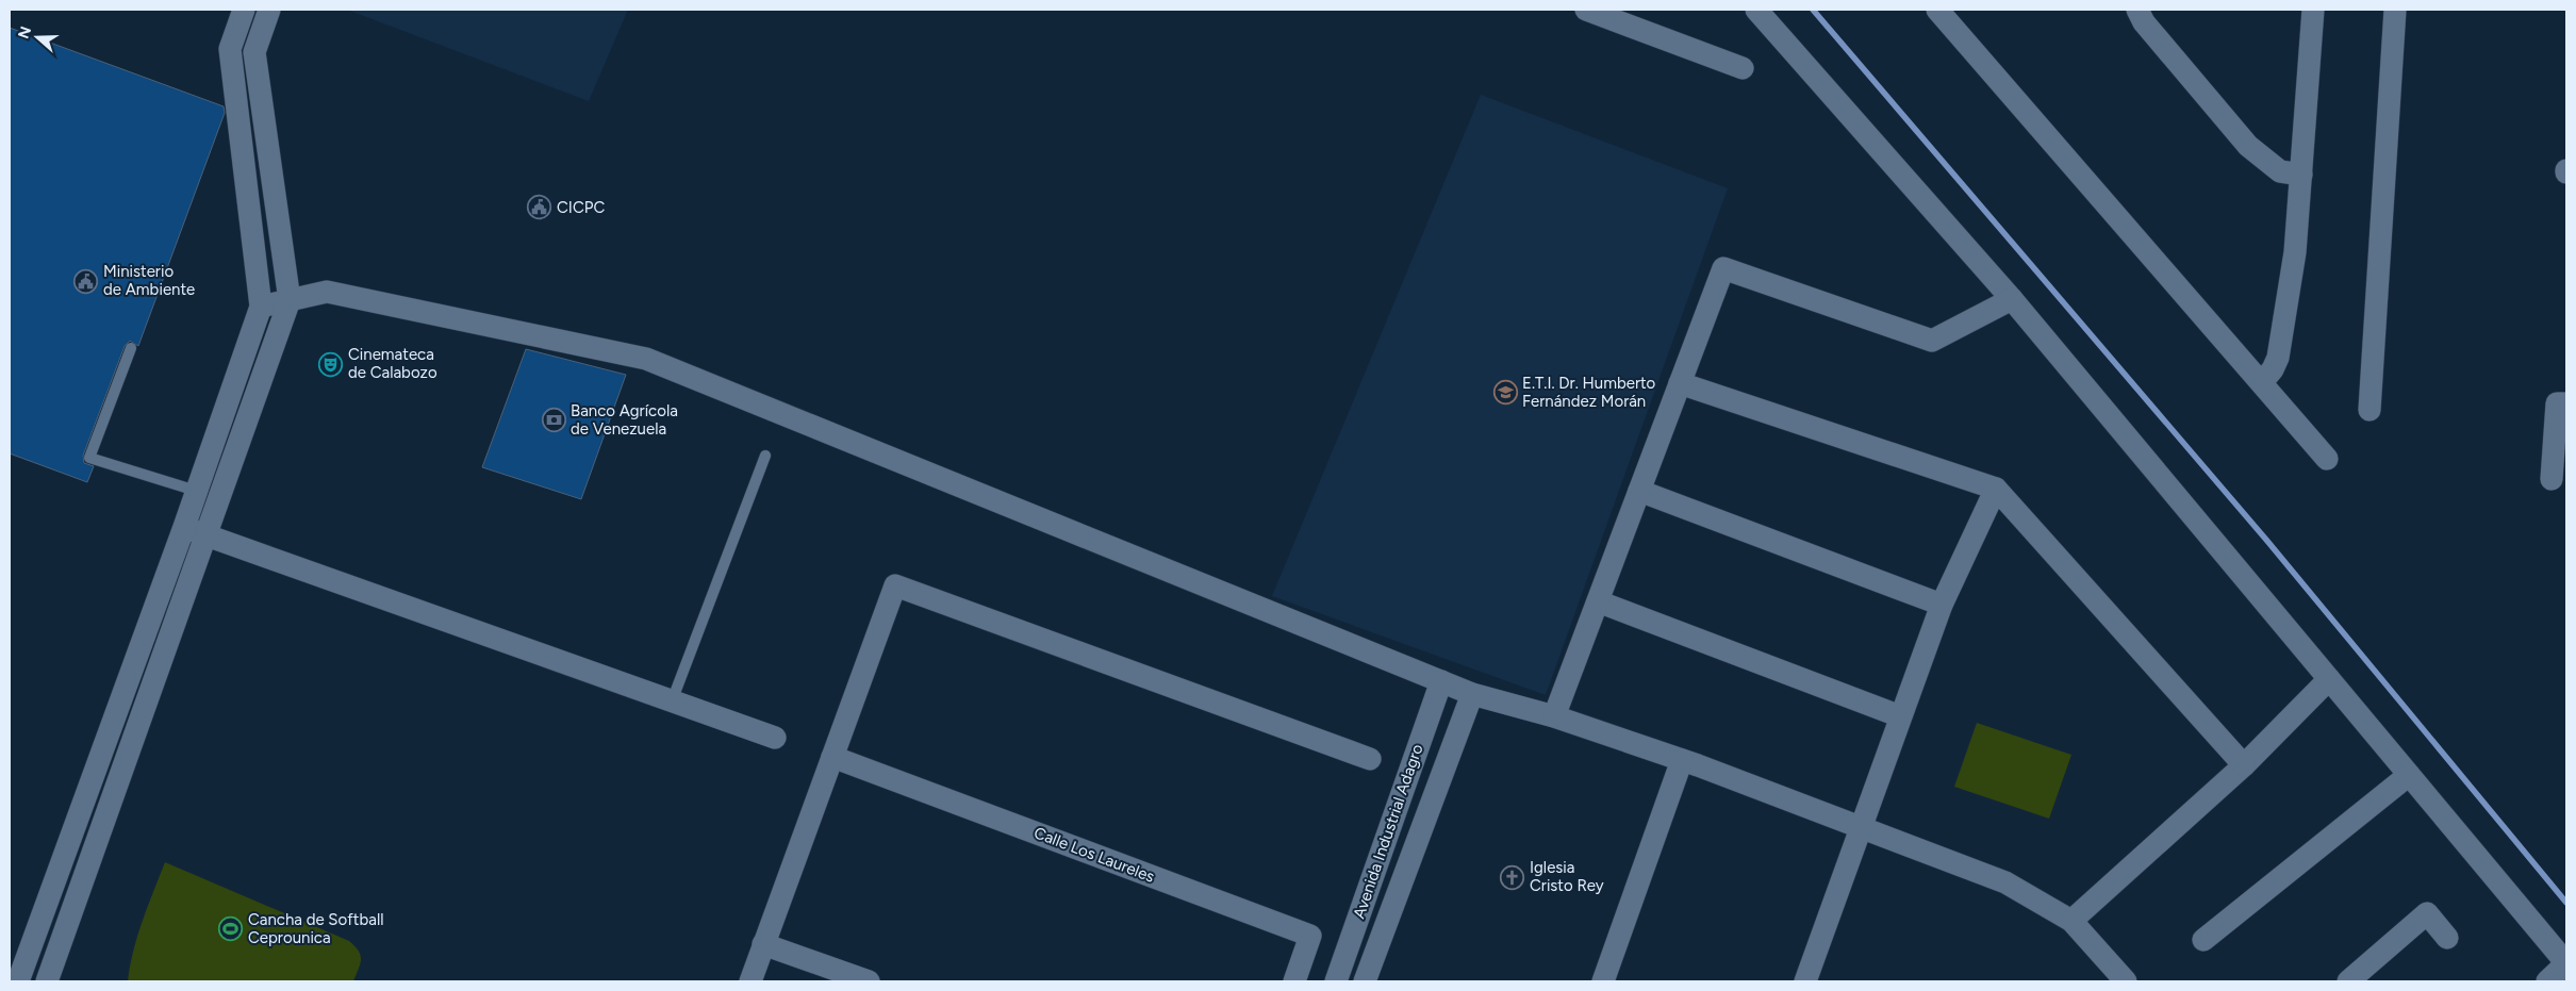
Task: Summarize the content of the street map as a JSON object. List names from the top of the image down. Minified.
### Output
{"streets":{"street":["Avenida Industrial Adagro","Calle Los Laureles"]},"places":{"public building":["CICPC","Ministerio de Ambiente"],"theatre":["Cinemateca de Calabozo"],"school or university":["E.T.I. Dr. Humberto Fernández Morán"],"bank":["Banco Agrícola de Venezuela"],"church":["Iglesia Cristo Rey"],"sports":["Cancha de Softball Ceprounica"]},"north":"left"}
